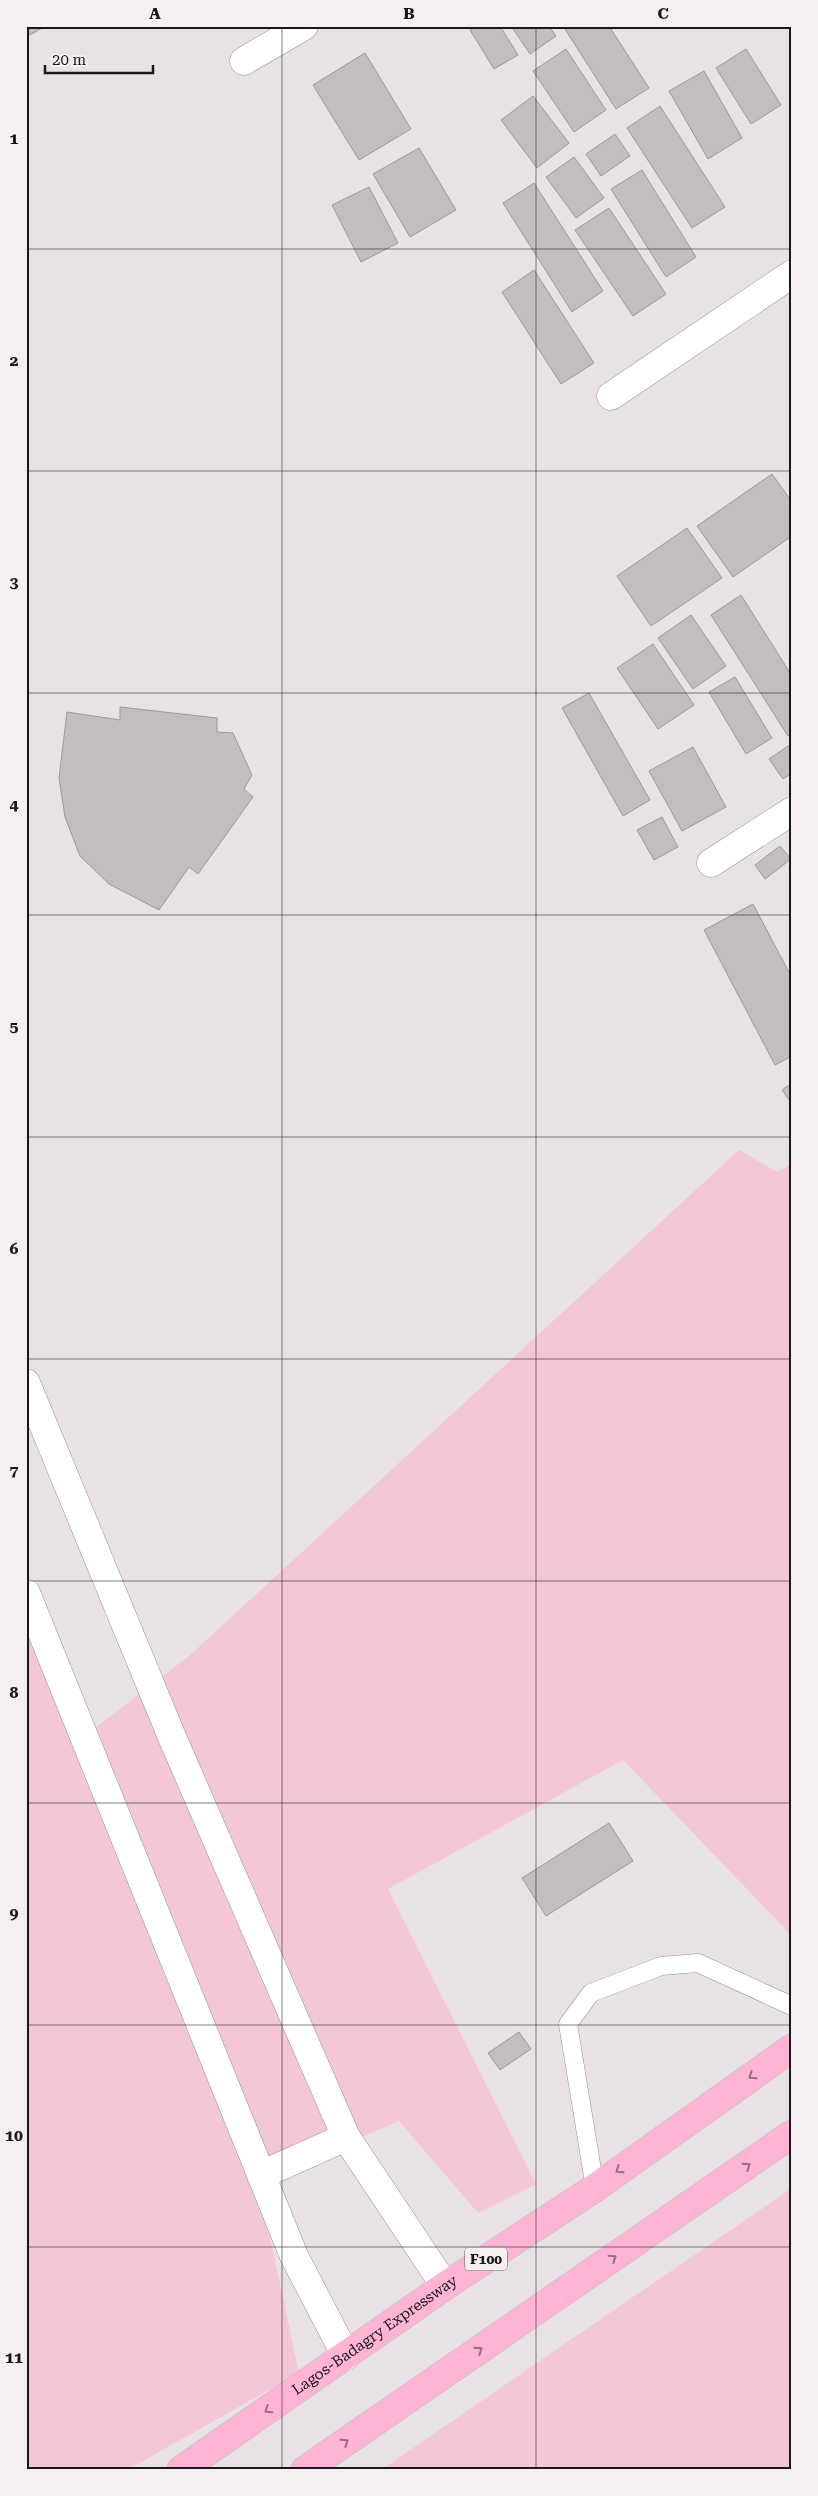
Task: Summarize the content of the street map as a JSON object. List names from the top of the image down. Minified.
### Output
{"streets":{"highway":["F100","Lagos-Badagry Expressway"]},"scale_bar":"20 m","grid":{"columns":["A","B","C"],"rows":["1","2","3","4","5","6","7","8","9","10","11"]}}
